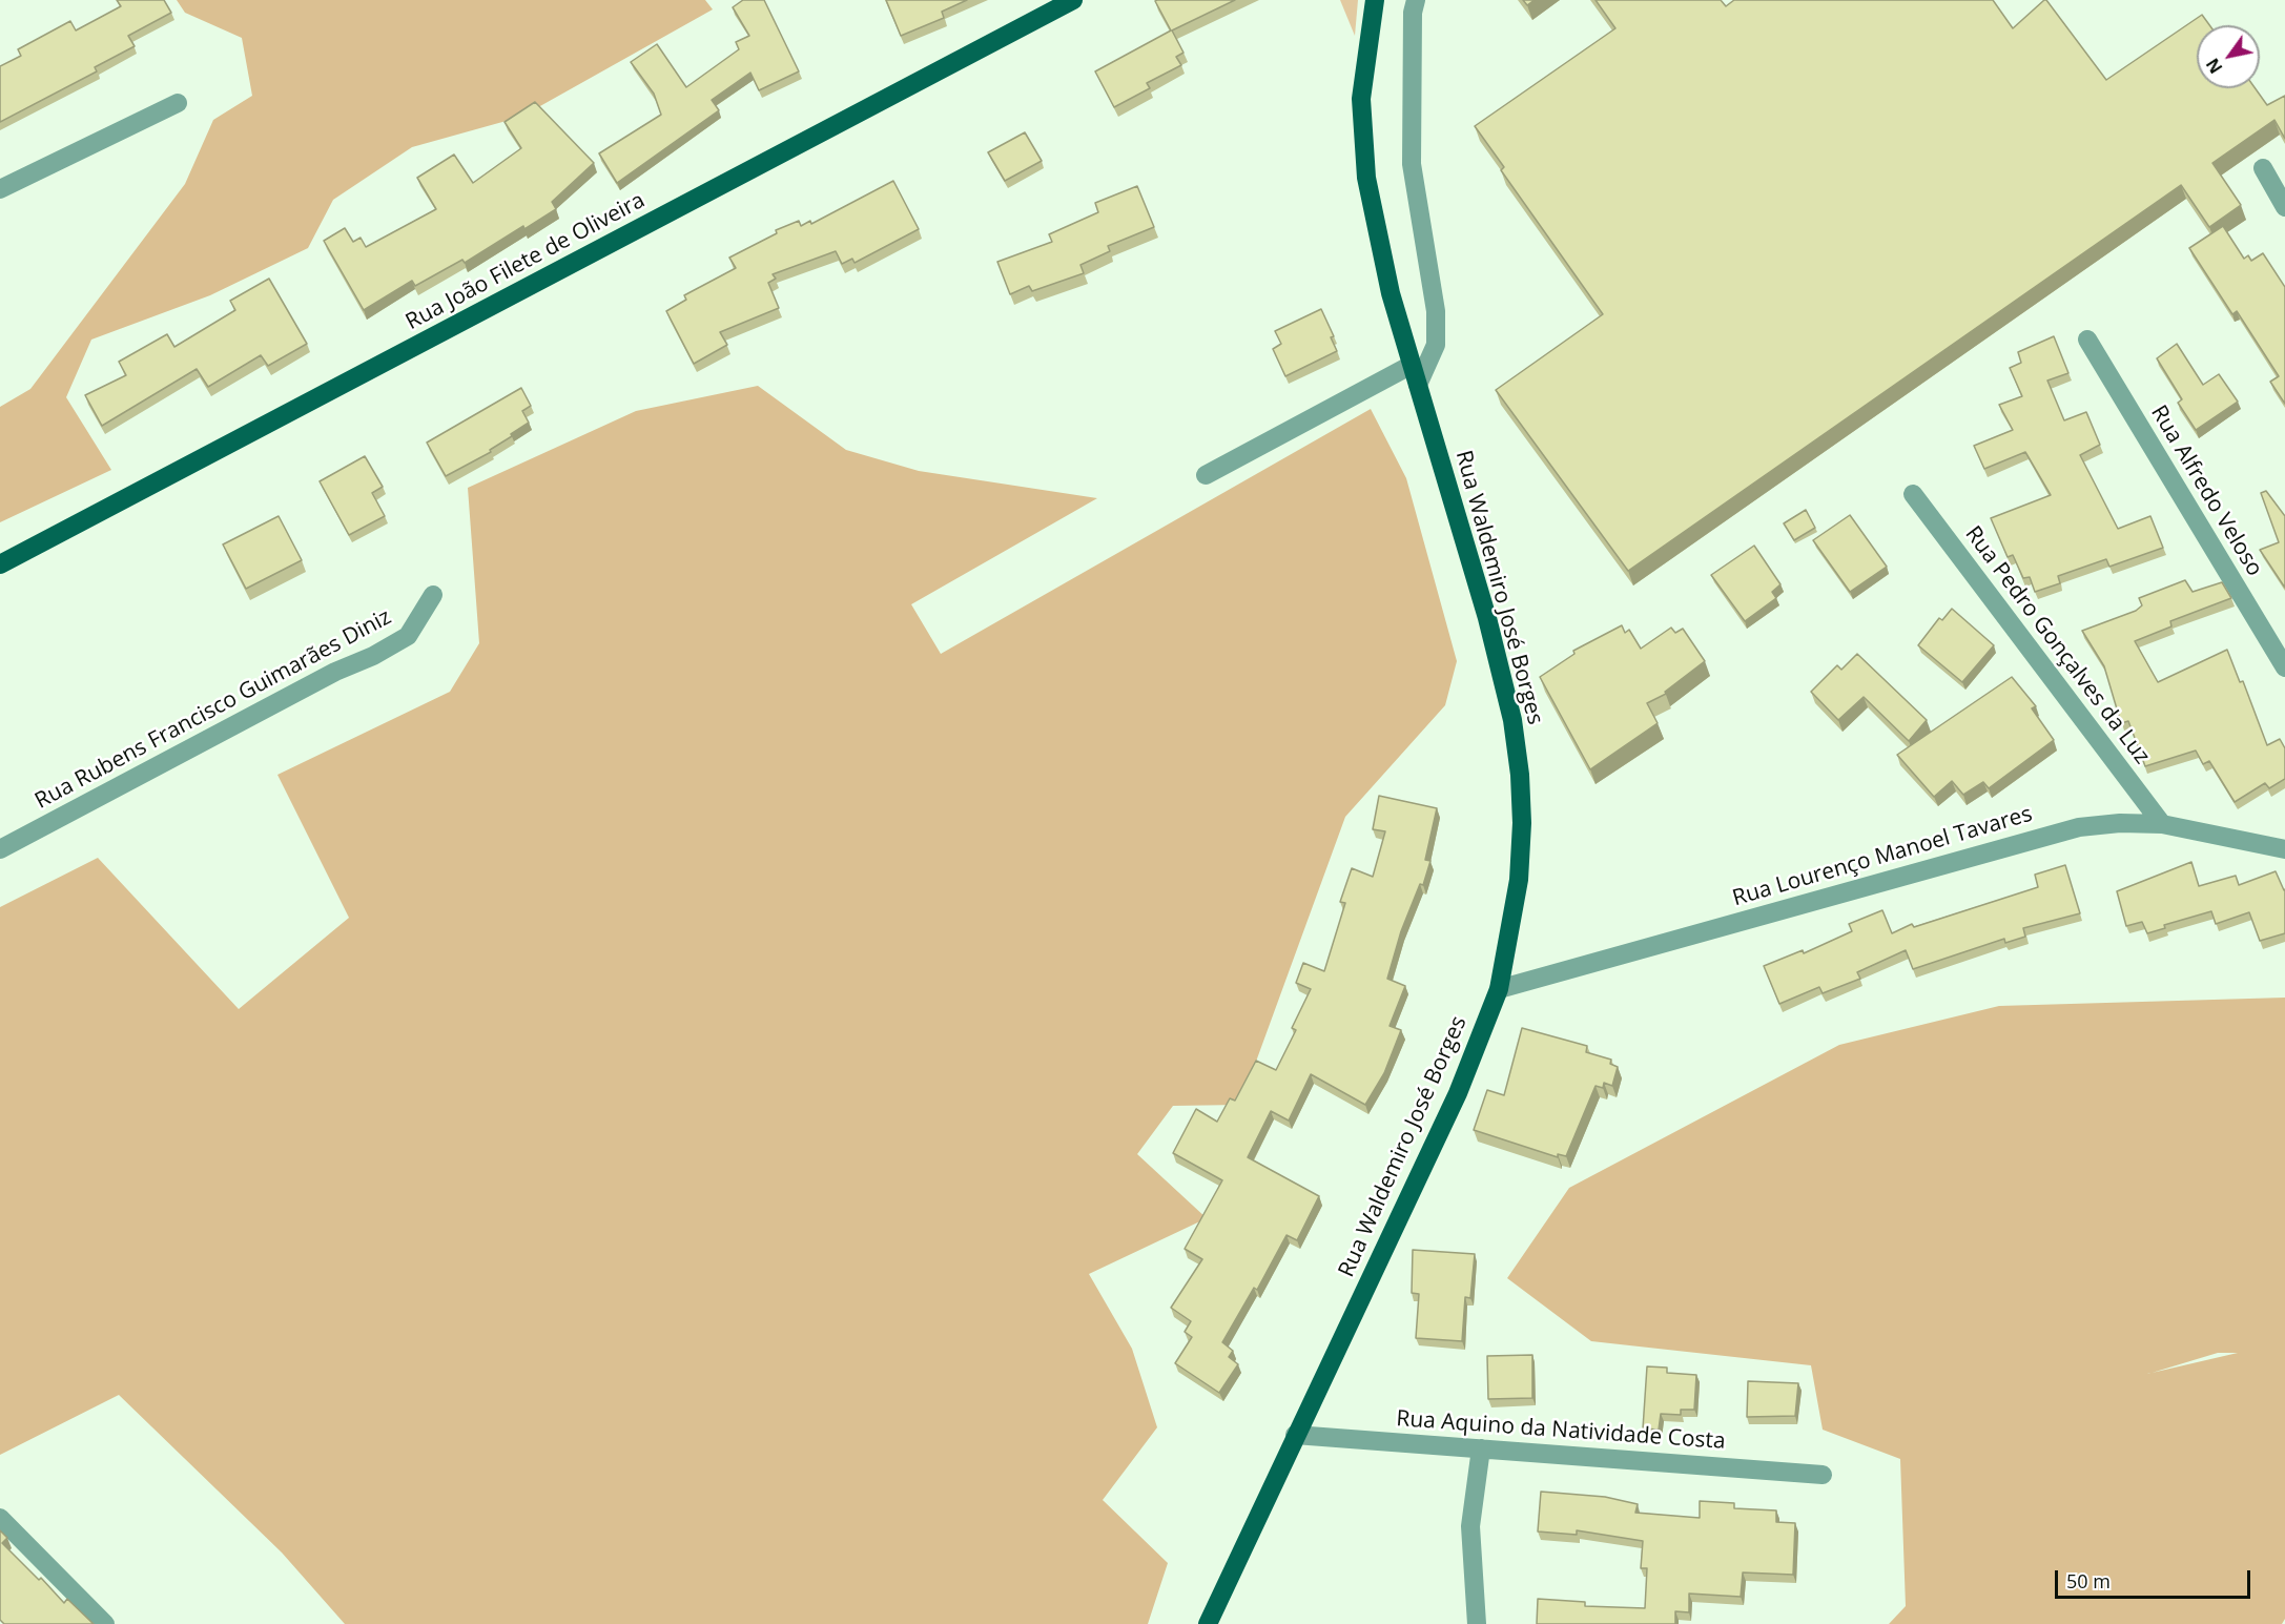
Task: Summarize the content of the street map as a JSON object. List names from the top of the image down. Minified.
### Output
{"streets":{"main road":["Rua João Filete de Oliveira","Rua Waldemiro José Borges"],"street":["Rua Alfredo Veloso","Rua Pedro Gonçalves da Luz","Rua Rubens Francisco Guimarães Diniz","Rua Lourenço Manoel Tavares","Rua Aquino da Natividade Costa"]},"crossings":[["Rua Waldemiro José Borges","Rua Lourenço Manoel Tavares"],["Rua Waldemiro José Borges","Rua Aquino da Natividade Costa"],["Rua Pedro Gonçalves da Luz","Rua Lourenço Manoel Tavares"]],"scale_bar":"50 m","north":"bottom left"}
